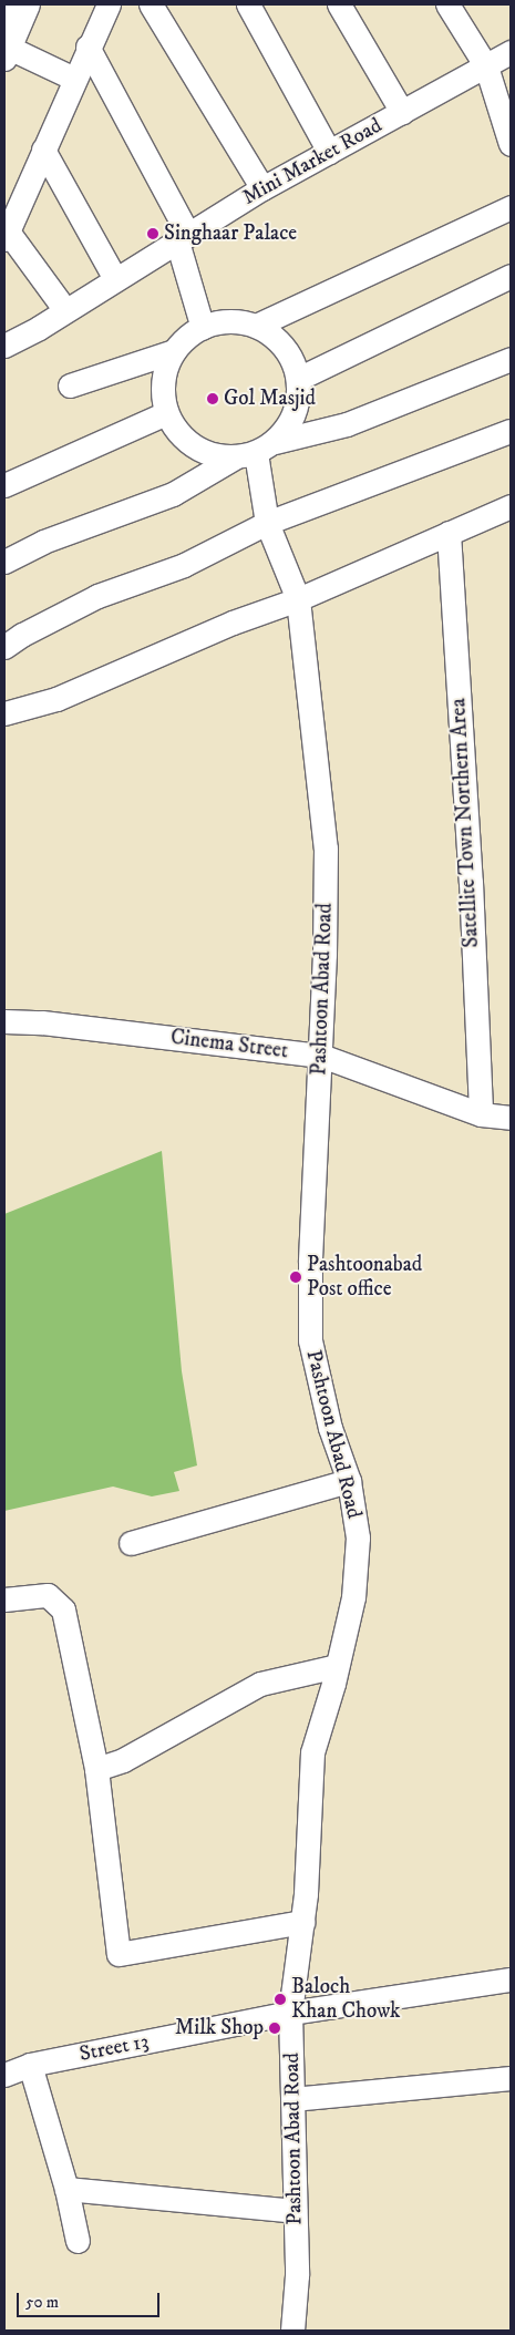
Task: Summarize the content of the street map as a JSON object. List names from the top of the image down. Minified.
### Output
{"streets":{"street":["Mini Market Road","Satellite Town Northern Area","Pashtoon Abad Road","Cinema Street","Street 13"]},"crossings":[["Satellite Town Northern Area","Cinema Street"],["Pashtoon Abad Road","Cinema Street"],["Pashtoon Abad Road","Street 13"]],"places":["Singhaar Palace","Gol Masjid","Pashtoonabad Post office","Baloch Khan Chowk","Milk Shop"],"scale_bar":"50 m"}
